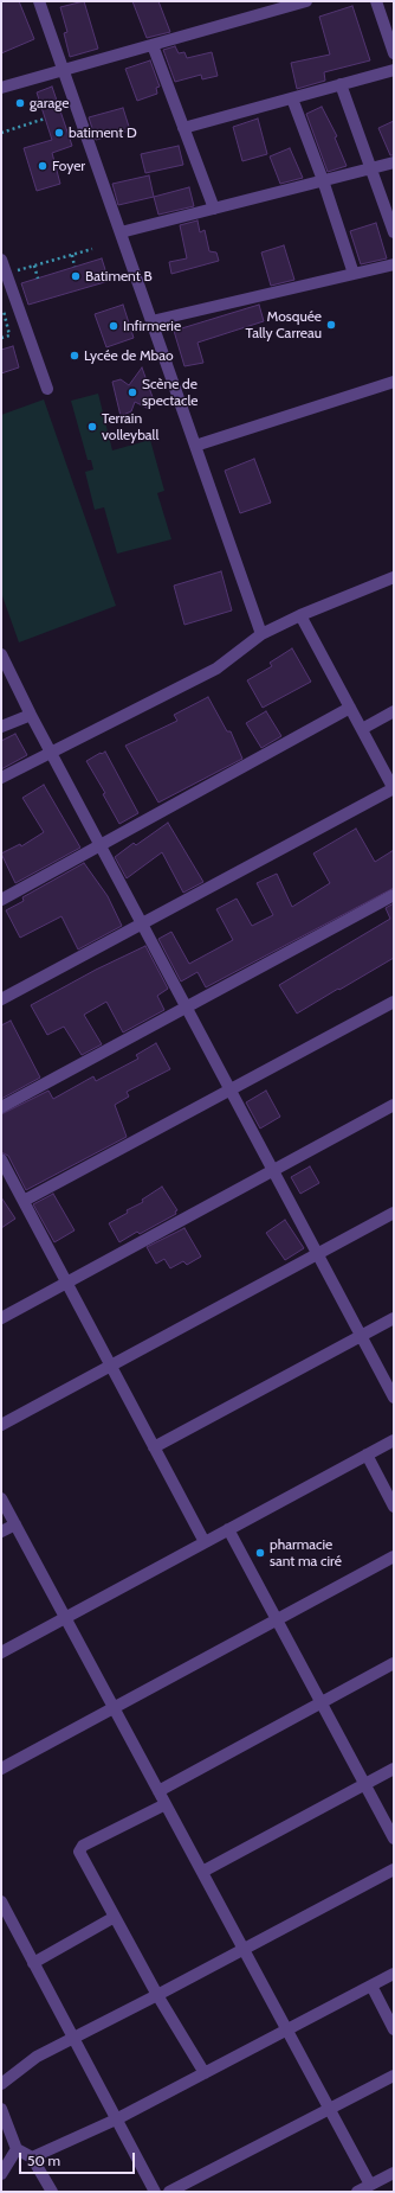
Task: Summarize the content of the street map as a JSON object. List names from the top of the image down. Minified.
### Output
{"places":["garage","batiment D","Foyer","Batiment B","Mosquée Tally Carreau","Infirmerie","Lycée de Mbao","Scène de spectacle","Terrain volleyball","pharmacie sant ma ciré"],"scale_bar":"50 m"}
